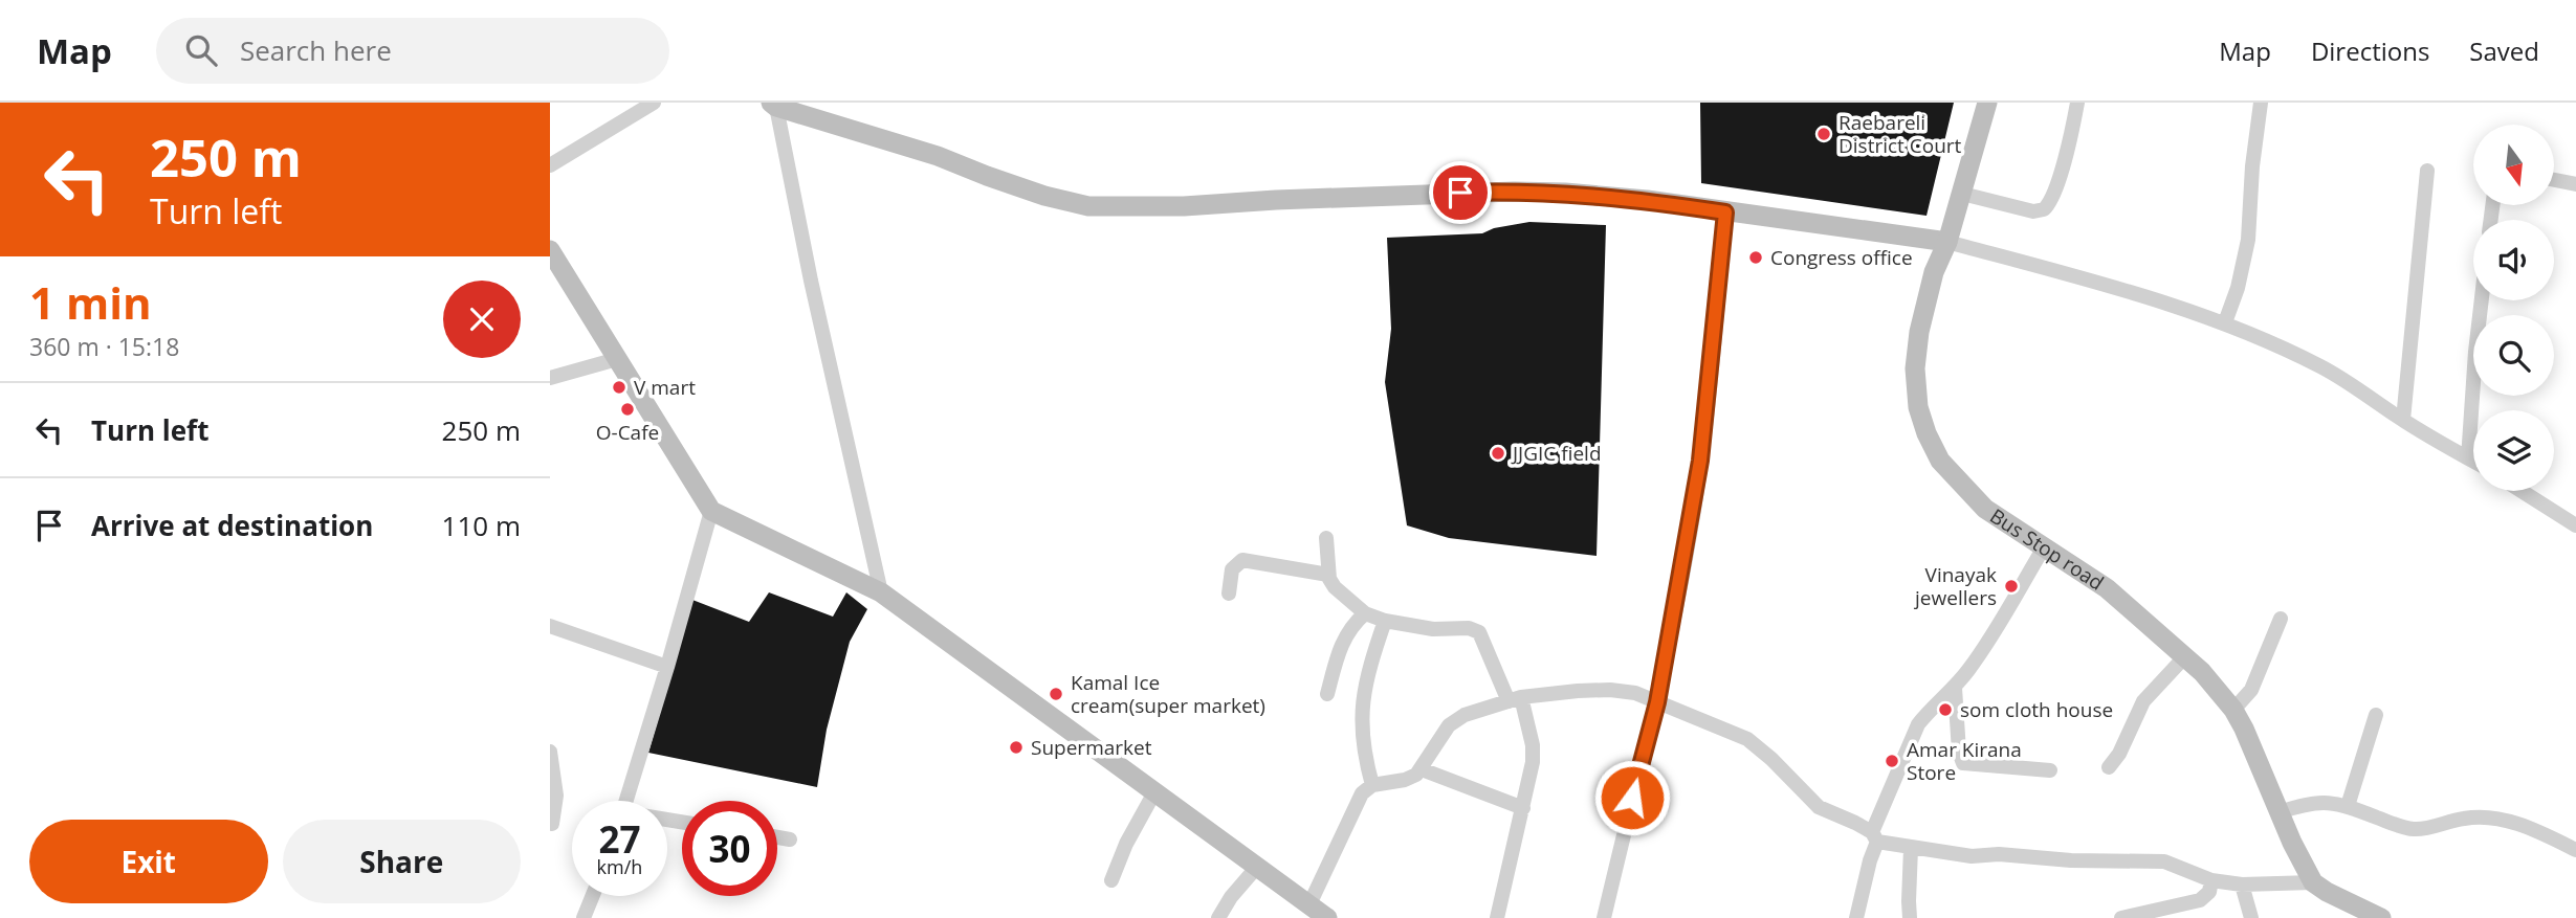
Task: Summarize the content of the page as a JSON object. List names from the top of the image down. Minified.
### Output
{"streets":{"street":["Bus Stop road"]},"places":["Raebareli District Court","Congress office","V mart","O-Cafe","JJGIC field","Vinayak jewellers","Kamal Ice cream(super market)","som cloth house","Supermarket","Amar Kirana Store"],"north":"bottom","page":{"header":"Map","search":"Search here","nav":["Map","Directions","Saved"],"turn":["250 m","Turn left"],"heading":["1 min","360 m · 15:18"],"list":[{"name":"Turn left","value":"250 m"},{"name":"Arrive at destination","value":"110 m"}],"speed":"27 km/h","limit":"30","buttons":["Exit","Share"]}}
